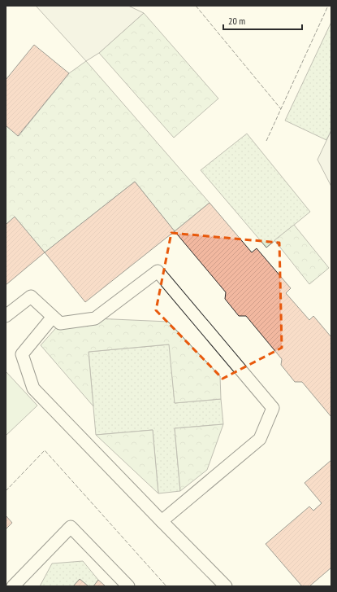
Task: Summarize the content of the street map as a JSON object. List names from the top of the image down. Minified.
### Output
{"scale_bar":"20 m"}
